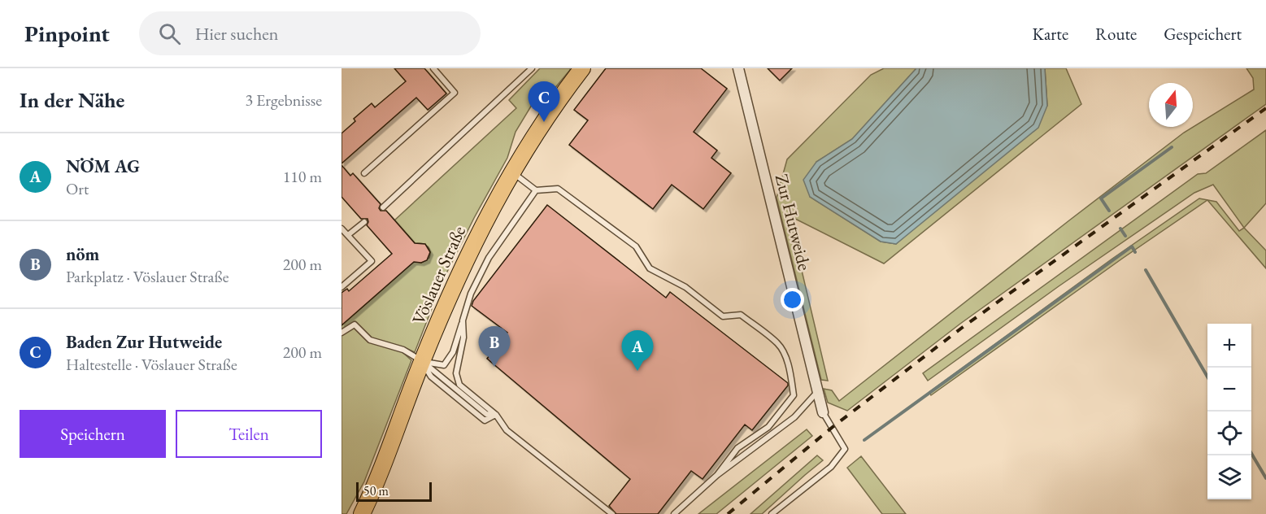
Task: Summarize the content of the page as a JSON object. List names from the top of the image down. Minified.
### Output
{"streets":{"main road":["Vöslauer Straße"],"street":["Zur Hutweide"]},"scale_bar":"50 m","north":"top","page":{"header":"Pinpoint","search":"Hier suchen","nav":["Karte","Route","Gespeichert"],"heading":["In der Nähe","3 Ergebnisse"],"pins":["C","B","A"],"list":[{"mark":"A","name":"NÖM AG","note":"Ort","value":"110 m"},{"mark":"B","name":"nöm","note":"Parkplatz · Vöslauer Straße","value":"200 m"},{"mark":"C","name":"Baden Zur Hutweide","note":"Haltestelle · Vöslauer Straße","value":"200 m"}],"map_buttons":["+","−"],"buttons":["Speichern","Teilen"],"scale":"50 m"}}
